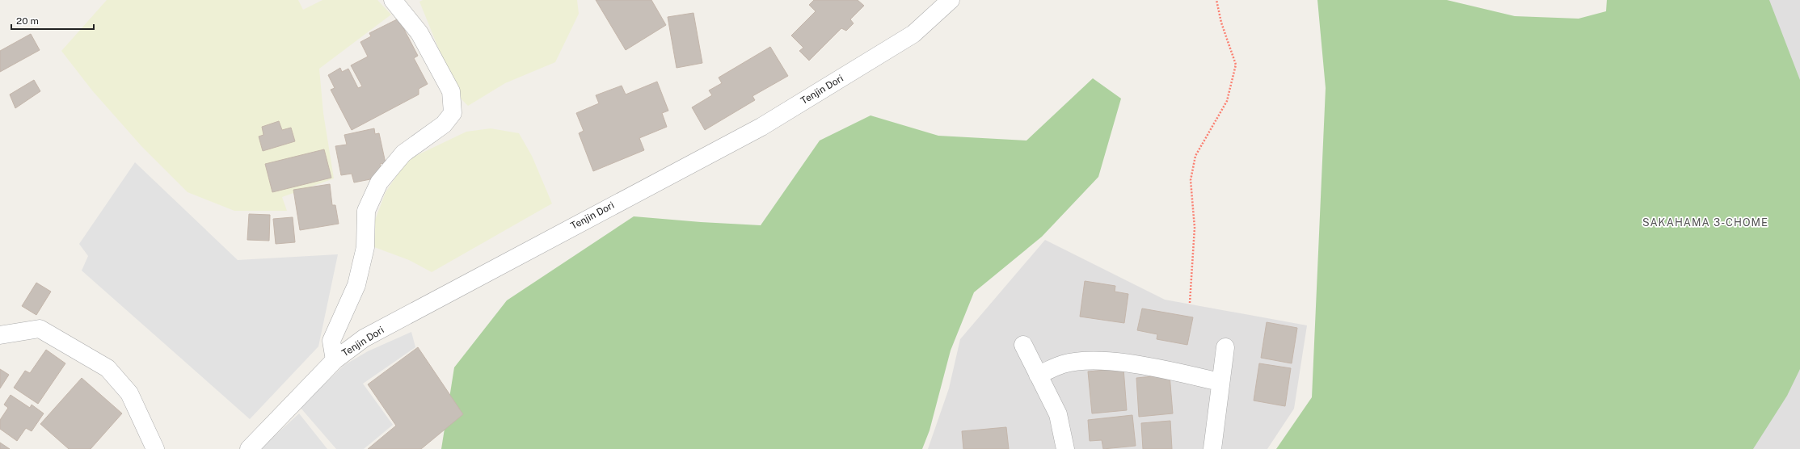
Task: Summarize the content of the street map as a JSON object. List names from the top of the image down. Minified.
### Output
{"streets":{"street":["Tenjin Dori"]},"districts":["SAKAHAMA 3-CHOME"],"scale_bar":"20 m"}
